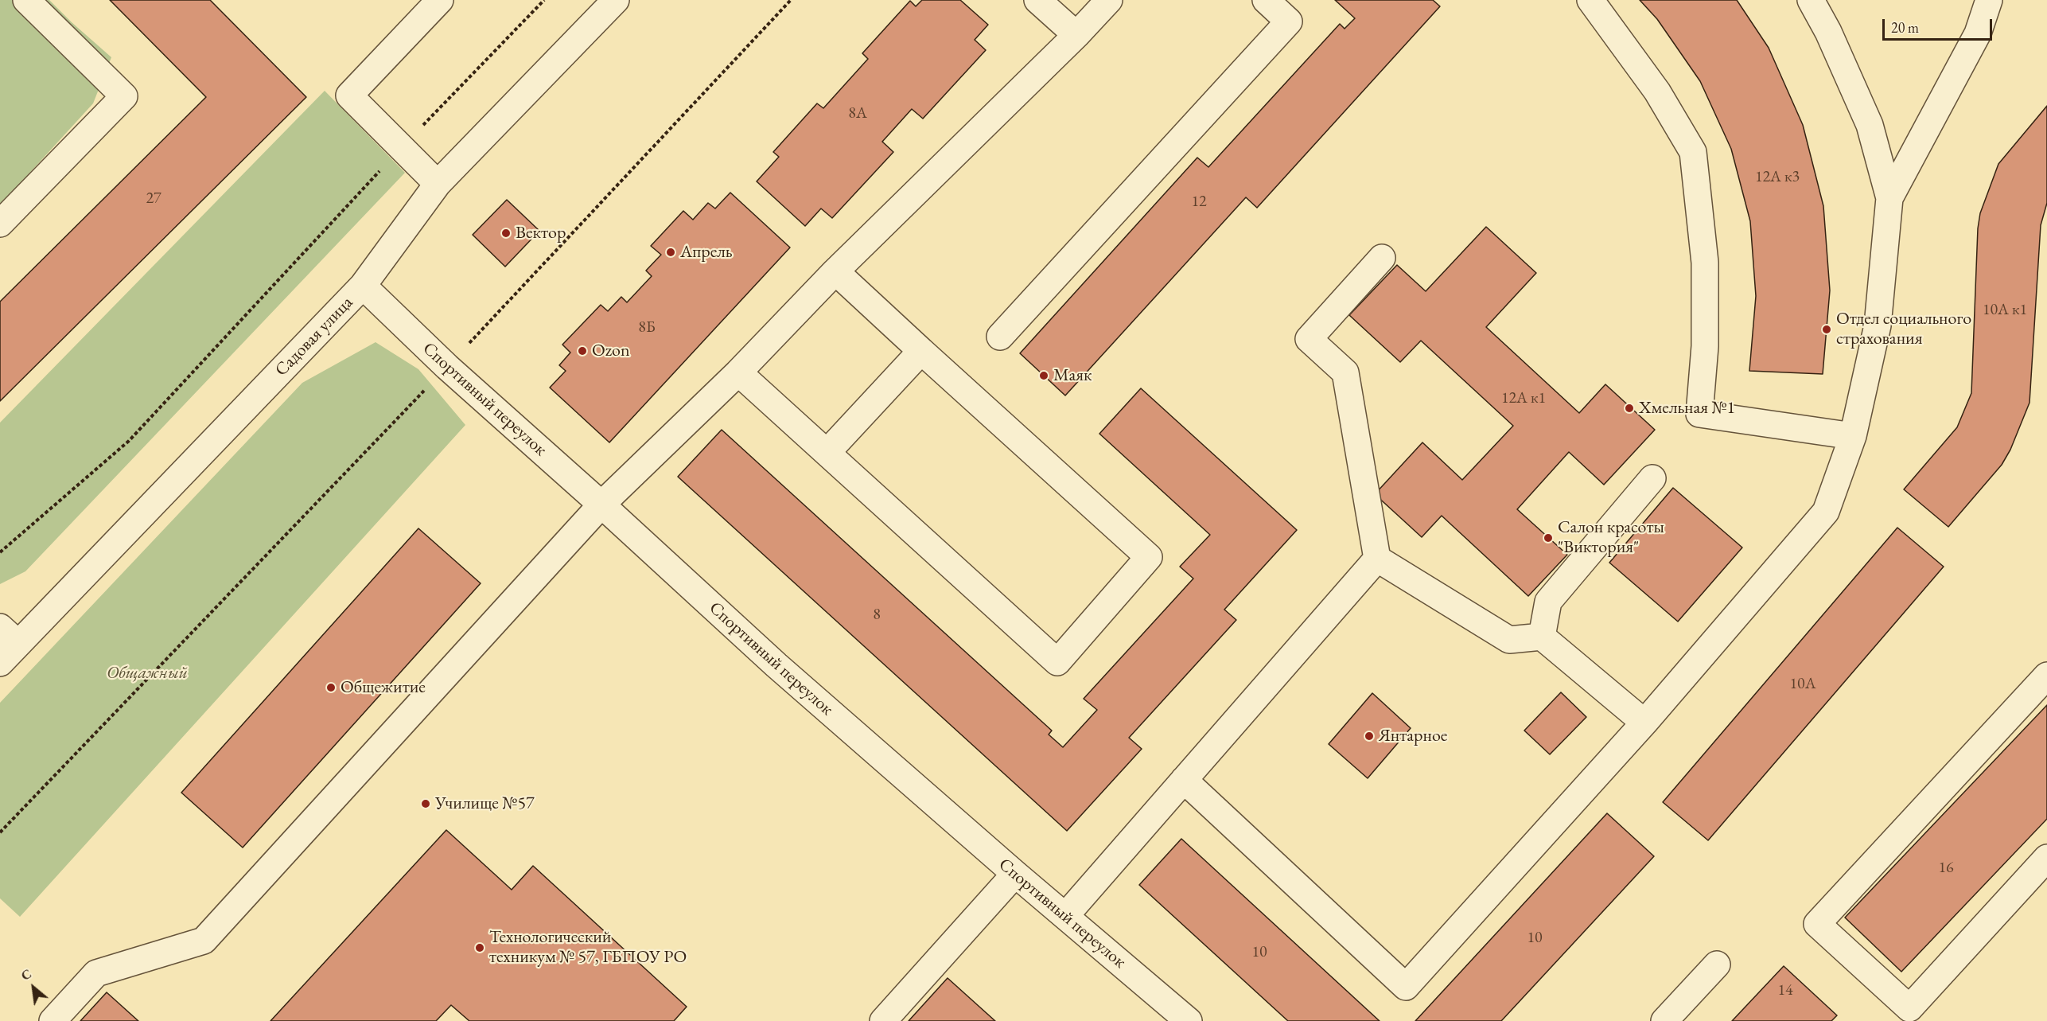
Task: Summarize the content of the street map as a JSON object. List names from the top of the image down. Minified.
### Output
{"streets":{"street":["Садовая улица","Спортивный переулок"]},"crossings":[["Садовая улица","Спортивный переулок"]],"parks":["Общажный"],"places":["Вектор","Апрель","Отдел социального страхования","Ozon","Маяк","Хмельная №1","Салон красоты \"Виктория\"","Общежитие","Янтарное","Училище №57","Технологический техникум № 57, ГБПОУ РО"],"house_numbers":["8А","12А к3","27","12","10А к1","8Б","12А к1","8","10А","16","10","10","14"],"scale_bar":"20 m","north":"top left"}
